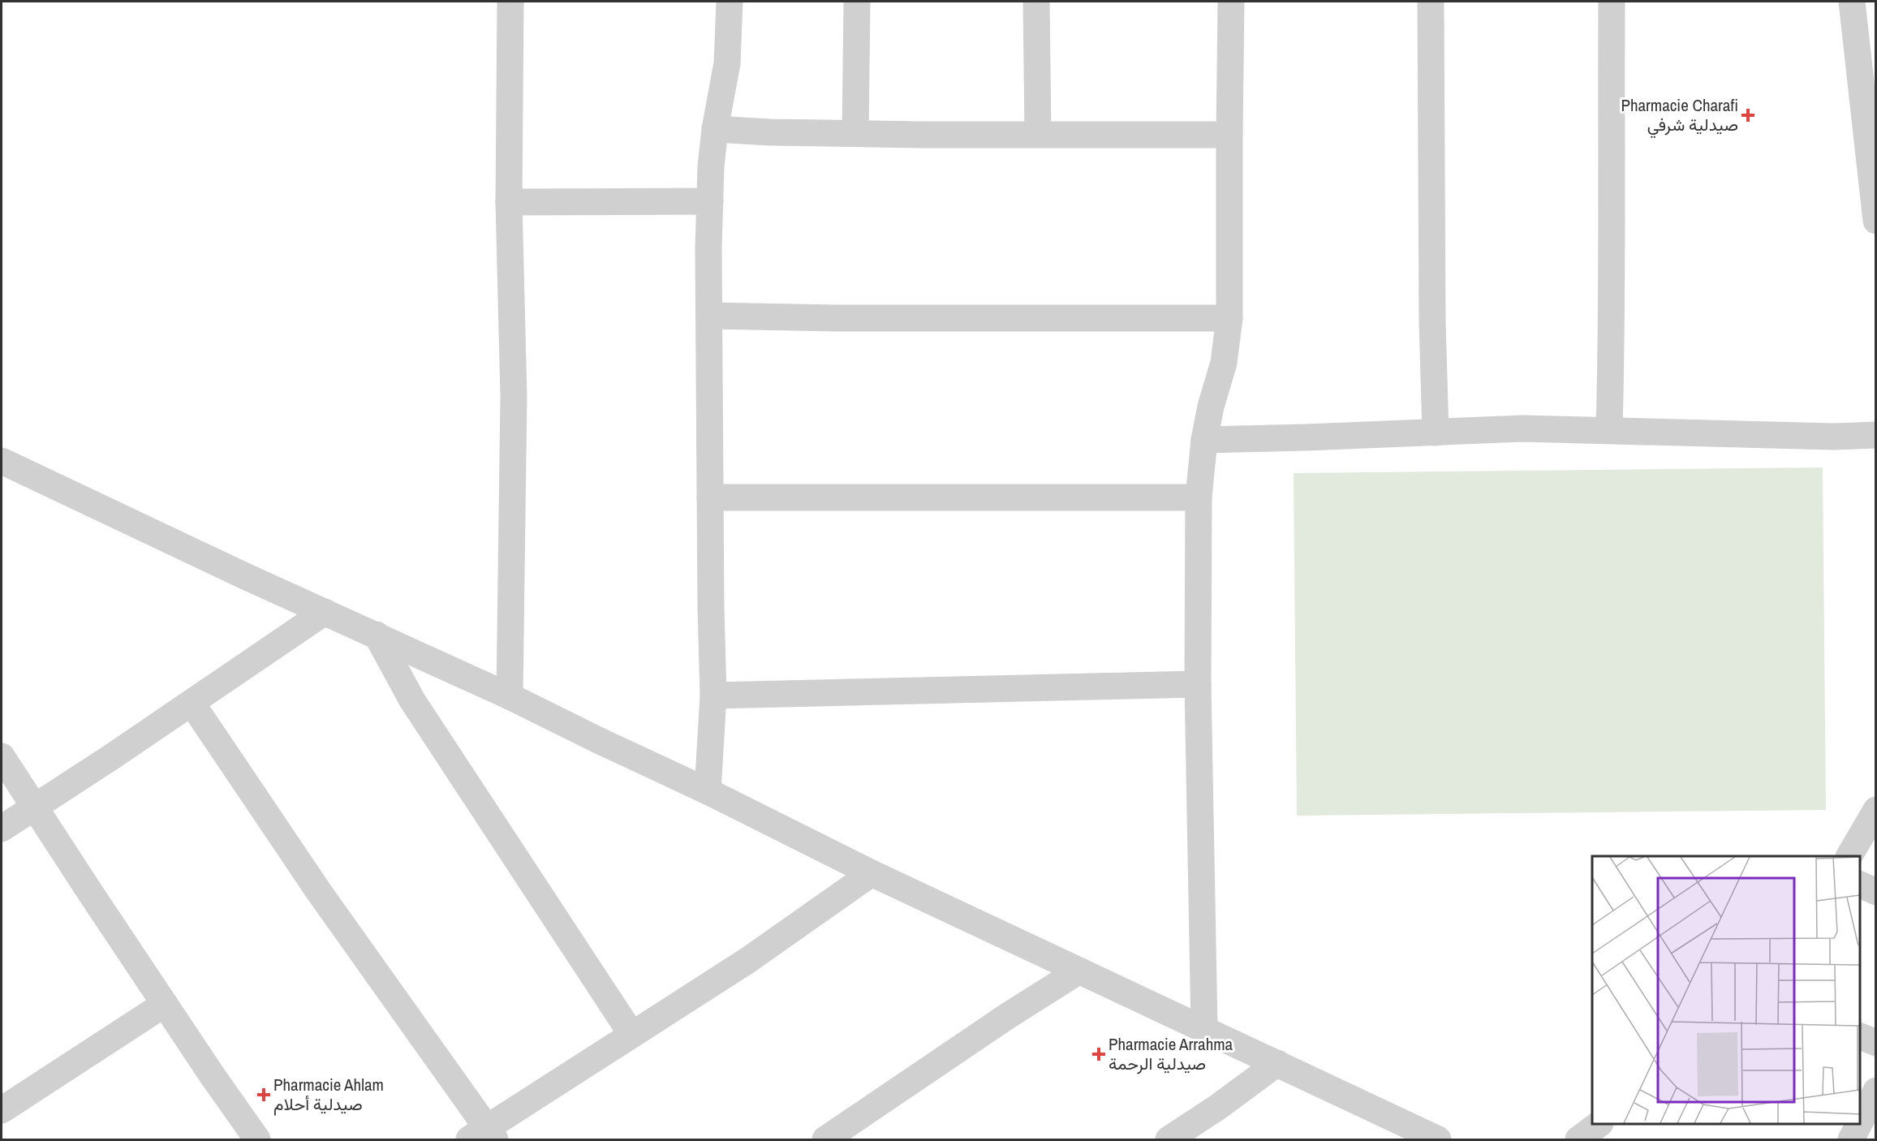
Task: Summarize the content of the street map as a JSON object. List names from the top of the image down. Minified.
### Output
{"places":{"health":["Pharmacie Charafi صيدلية شرفي","Pharmacie Arrahma صيدلية الرحمة","Pharmacie Ahlam صيدلية أحلام"]}}
